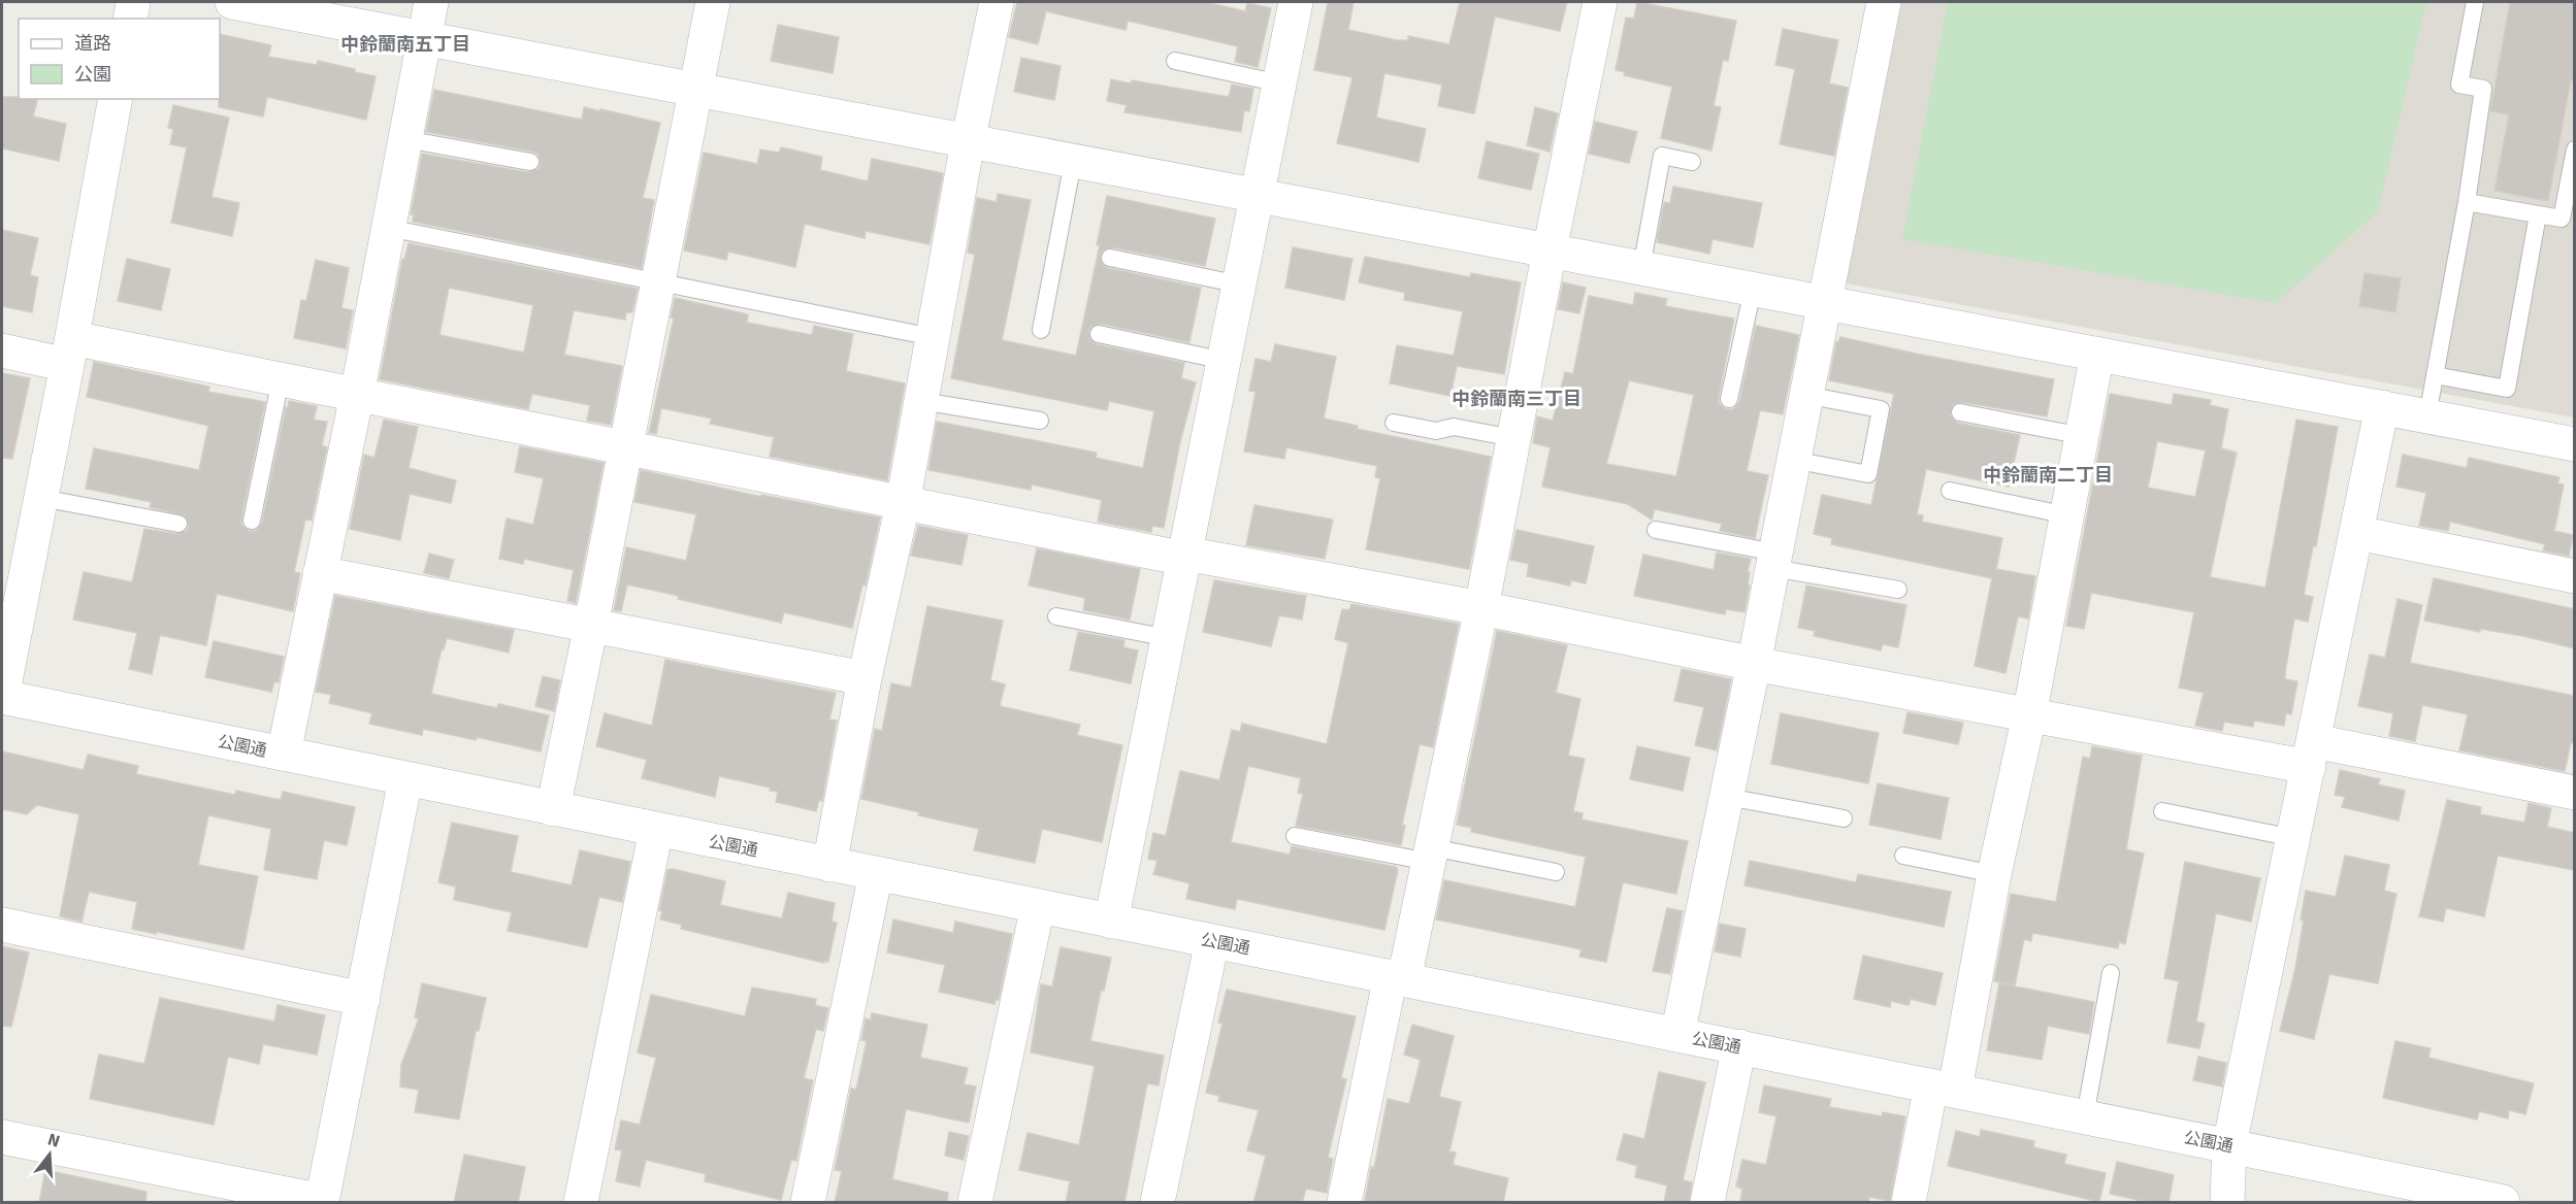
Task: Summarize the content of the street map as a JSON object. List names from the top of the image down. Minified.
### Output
{"streets":{"street":["公園通"]},"districts":["中鈴蘭南五丁目","中鈴蘭南三丁目","中鈴蘭南二丁目"],"legend":["道路","公園"],"north":"top"}
